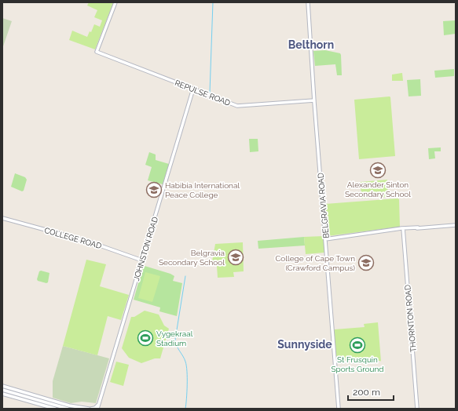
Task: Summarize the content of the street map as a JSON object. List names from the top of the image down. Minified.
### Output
{"streets":{"street":["REPULSE ROAD","BELGRAVIA ROAD","COLLEGE ROAD","JOHNSTON ROAD","THORNTON ROAD"]},"crossings":[["REPULSE ROAD","BELGRAVIA ROAD"],["REPULSE ROAD","JOHNSTON ROAD"],["COLLEGE ROAD","JOHNSTON ROAD"]],"districts":["Belthorn","Sunnyside"],"places":{"school or university":["Alexander Sinton Secondary School","Habibia International Peace College","Belgravia Secondary School","College of Cape Town (Crawford Campus)"],"sports":["Vygekraal Stadium","St Frusquin Sports Ground"]},"scale_bar":"200 m"}
